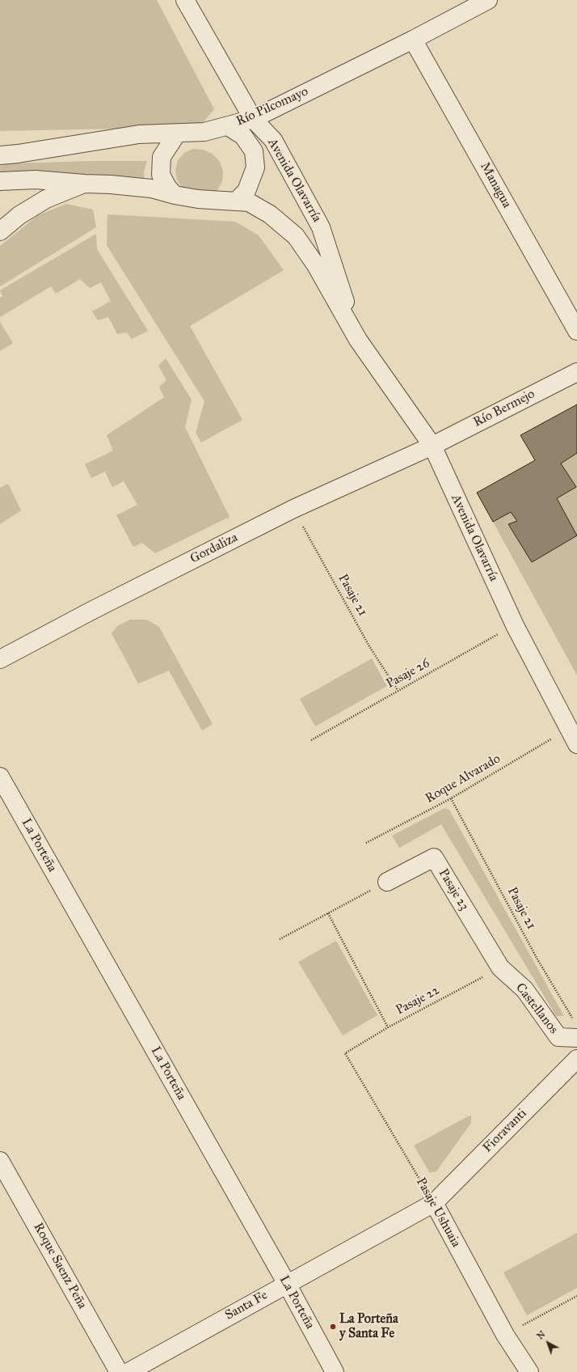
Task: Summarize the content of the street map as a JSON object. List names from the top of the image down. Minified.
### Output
{"streets":{"street":["Río Pilcomayo","Avenida Olavarría","Managua","Río Bermejo","Gordaliza","La Porteña","Pasaje 23","Castellanos","Fioravanti","Pasaje Ushuaia","Roque Saenz Peña","Santa Fe"],"path":["Pasaje 21","Pasaje 26","Roque Alvarado","Pasaje 22"]},"crossings":[["Río Pilcomayo","Avenida Olavarría"],["Río Pilcomayo","Managua"],["Avenida Olavarría","Río Bermejo"],["Avenida Olavarría","Gordaliza"],["Avenida Olavarría","Pasaje 26"],["Avenida Olavarría","Roque Alvarado"],["Río Bermejo","Gordaliza"],["Gordaliza","Pasaje 21"],["Pasaje 21","Pasaje 26"],["Pasaje 21","Roque Alvarado"],["Pasaje 21","Castellanos"],["La Porteña","Santa Fe"],["Pasaje 23","Pasaje 22"],["Pasaje 23","Castellanos"],["Pasaje 22","Castellanos"],["Pasaje 22","Pasaje Ushuaia"],["Fioravanti","Pasaje Ushuaia"],["Fioravanti","Santa Fe"],["Pasaje Ushuaia","Santa Fe"]],"places":["La Porteña y Santa Fe"],"north":"top left"}
